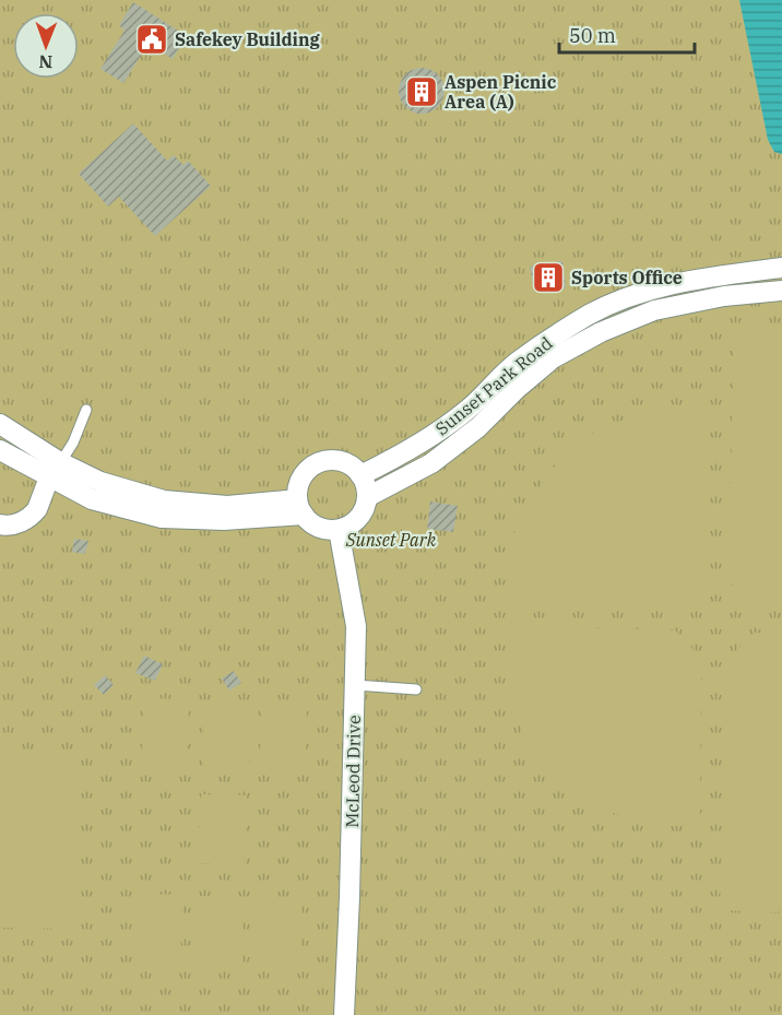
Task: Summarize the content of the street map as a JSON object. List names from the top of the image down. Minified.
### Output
{"streets":{"street":["Sunset Park Road","McLeod Drive"]},"crossings":[["Sunset Park Road","McLeod Drive"]],"parks":["Sunset Park"],"places":{"public building":["Safekey Building"],"building":["Aspen Picnic Area (A)","Sports Office"]},"scale_bar":"50 m","north":"bottom"}
